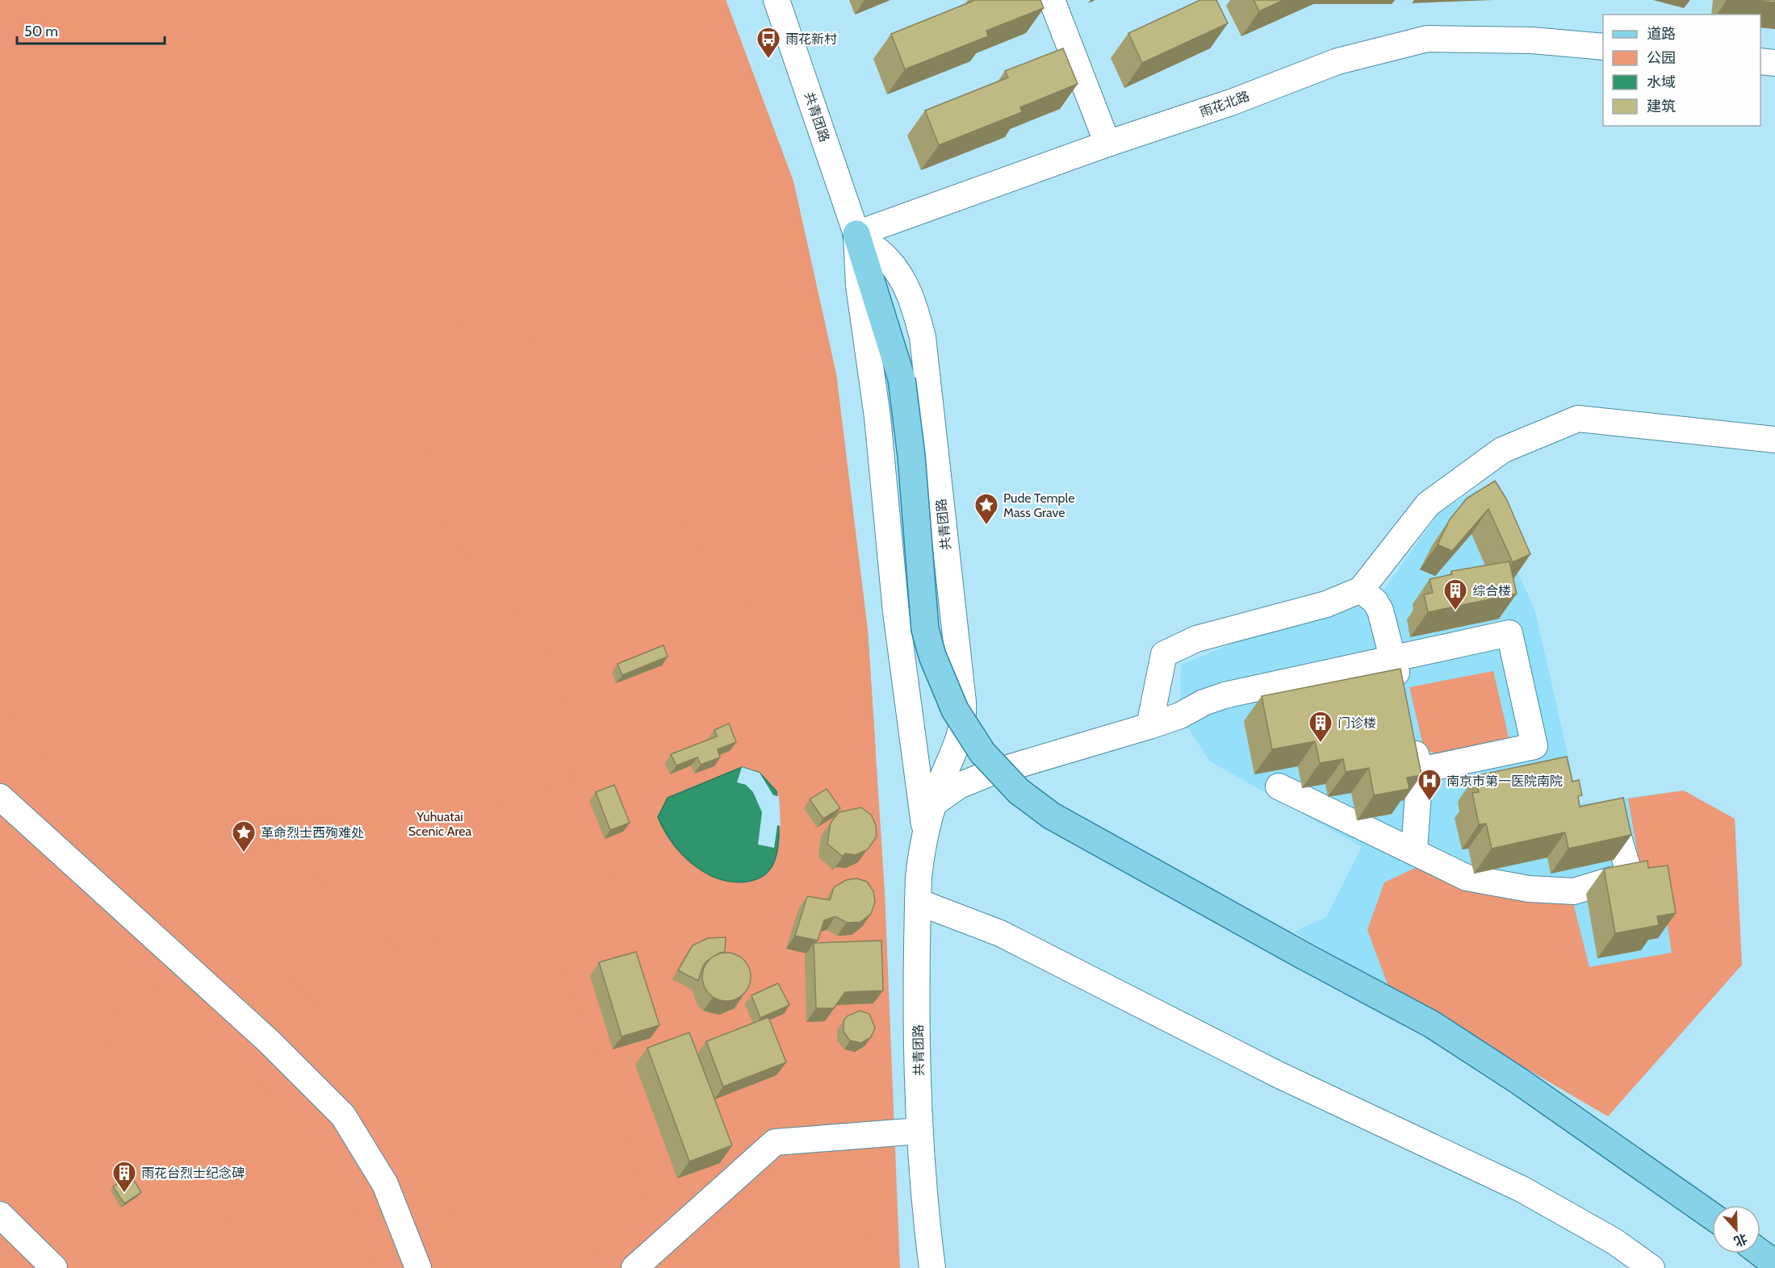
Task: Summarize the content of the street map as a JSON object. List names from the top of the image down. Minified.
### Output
{"streets":{"street":["雨花北路","共青团路"]},"crossings":[["雨花北路","共青团路"]],"parks":["Yuhuatai Scenic Area"],"places":{"bus stop":["雨花新村"],"place":["Pude Temple Mass Grave","革命烈士西殉难处"],"building":["综合楼","门诊楼","雨花台烈士纪念碑"],"hospital":["南京市第一医院南院"]},"legend":["道路","公园","水域","建筑"],"scale_bar":"50 m","north":"bottom"}
